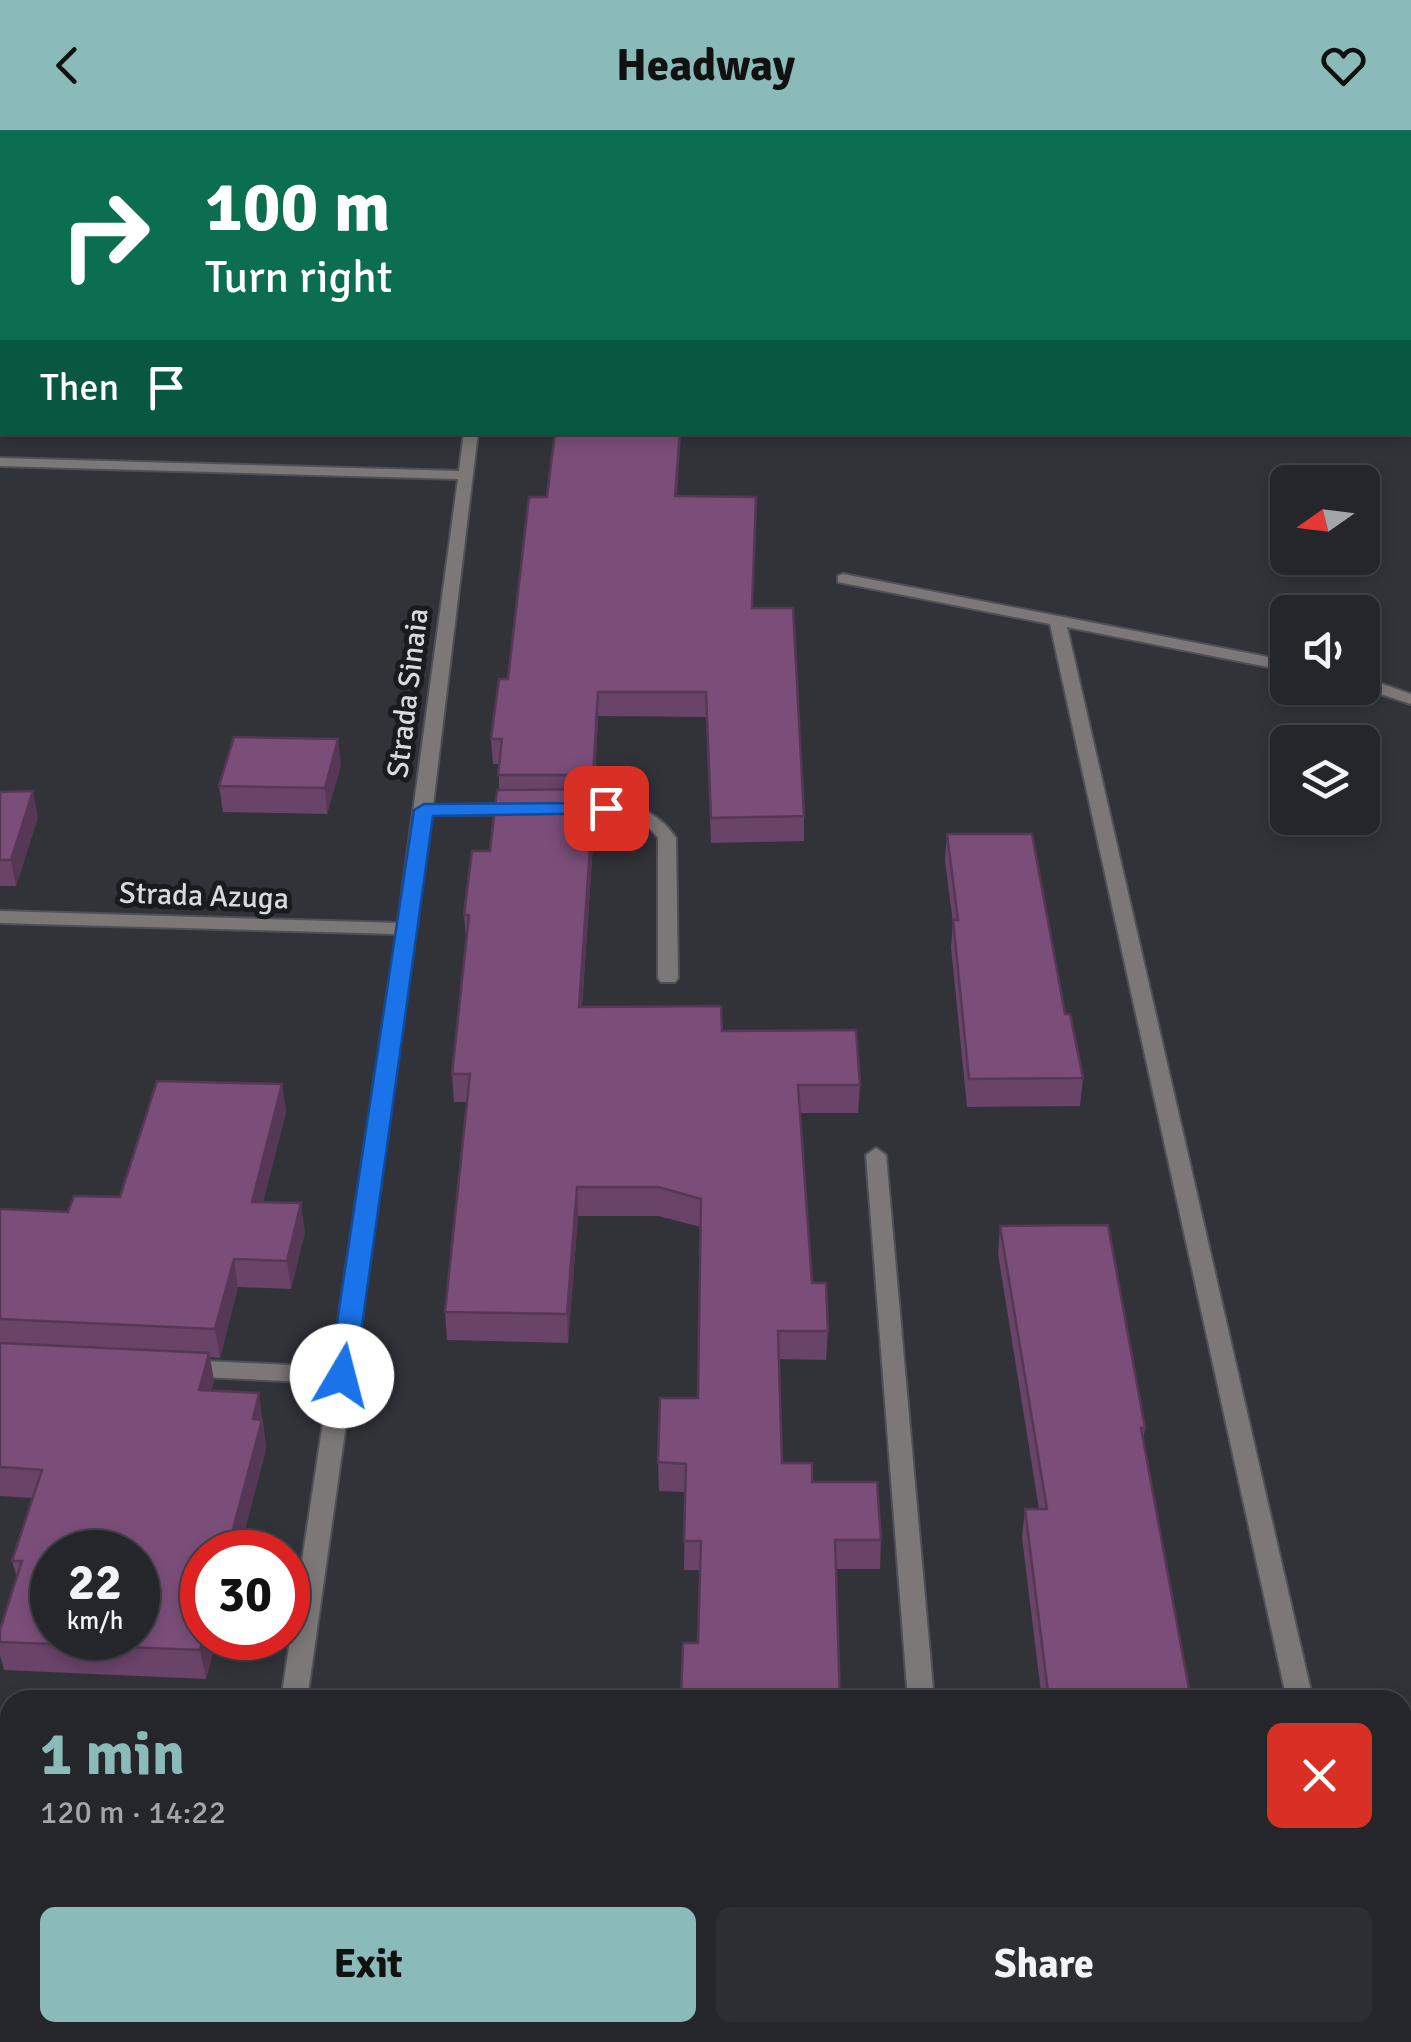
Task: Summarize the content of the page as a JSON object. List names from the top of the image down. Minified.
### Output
{"streets":{"street":["Strada Sinaia","Strada Azuga"]},"crossings":[["Strada Sinaia","Strada Azuga"]],"north":"left","page":{"header":"Headway","turn":["100 m","Turn right"],"then":"Then","speed":"22 km/h","limit":"30","heading":["1 min","120 m · 14:22"],"buttons":["Exit","Share"]}}
